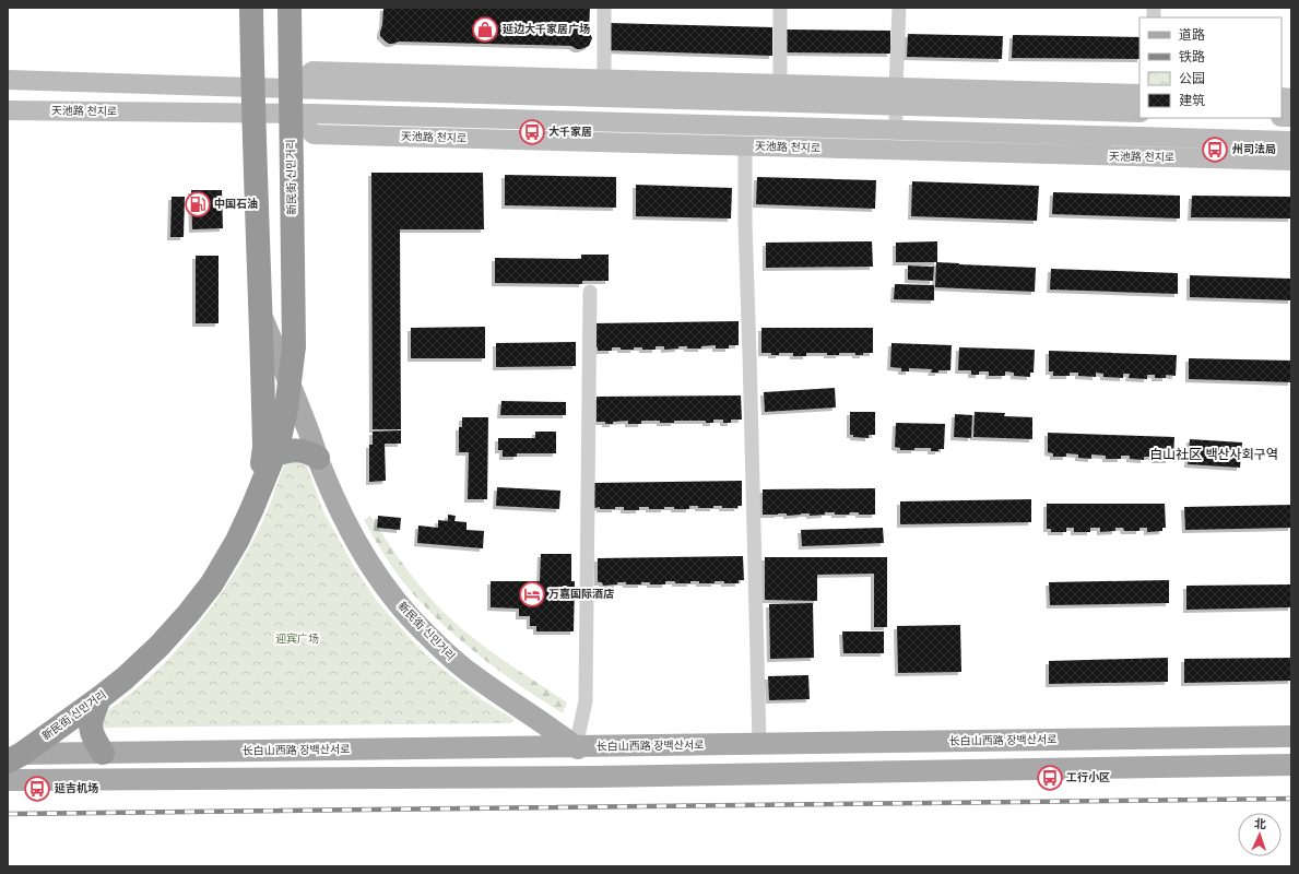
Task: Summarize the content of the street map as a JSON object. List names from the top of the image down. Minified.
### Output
{"streets":{"highway":["新民街 신민거리"],"main road":["天池路 천지로","长白山西路 장백산서로"]},"crossings":[["天池路 천지로","新民街 신민거리"],["新民街 신민거리","长白山西路 장백산서로"]],"districts":["白山社区 백산사회구역"],"parks":["迎宾广场"],"places":{"shop":["延边大千家居广场"],"bus stop":["大千家居","州司法局","工行小区","延吉机场"],"fuel station":["中国石油"],"hotel":["万嘉国际酒店"]},"legend":["道路","铁路","公园","建筑"],"north":"top"}
